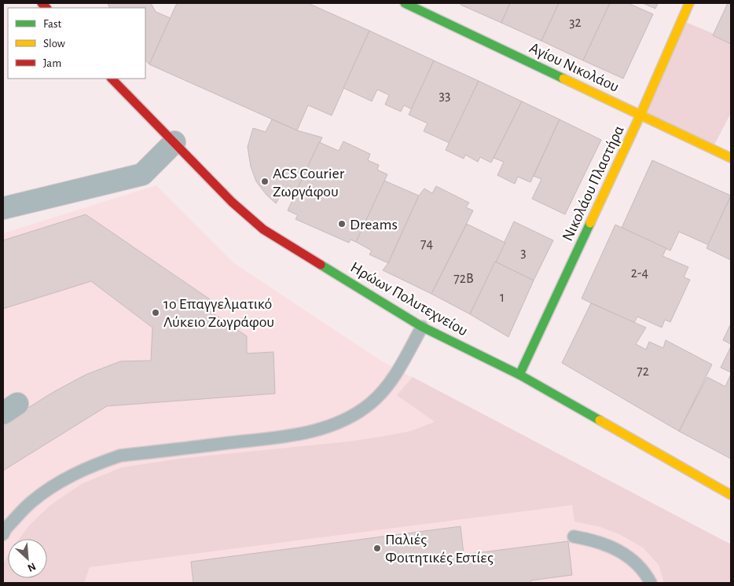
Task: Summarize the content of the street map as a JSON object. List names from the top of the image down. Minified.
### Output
{"streets":{"street":["Αγίου Νικολάου","Νικολάου Πλαστήρα","Ηρώων Πολυτεχνείου"]},"crossings":[["Αγίου Νικολάου","Νικολάου Πλαστήρα"],["Νικολάου Πλαστήρα","Ηρώων Πολυτεχνείου"]],"places":["ACS Courier Ζωργάφου","Dreams","1ο Επαγγελματικό Λύκειο Ζωγράφου","Παλιές Φοιτητικές Εστίες"],"house_numbers":["32","33","74","3","2-4","72Β","1","72"],"legend":["Fast","Slow","Jam"],"north":"bottom right"}
